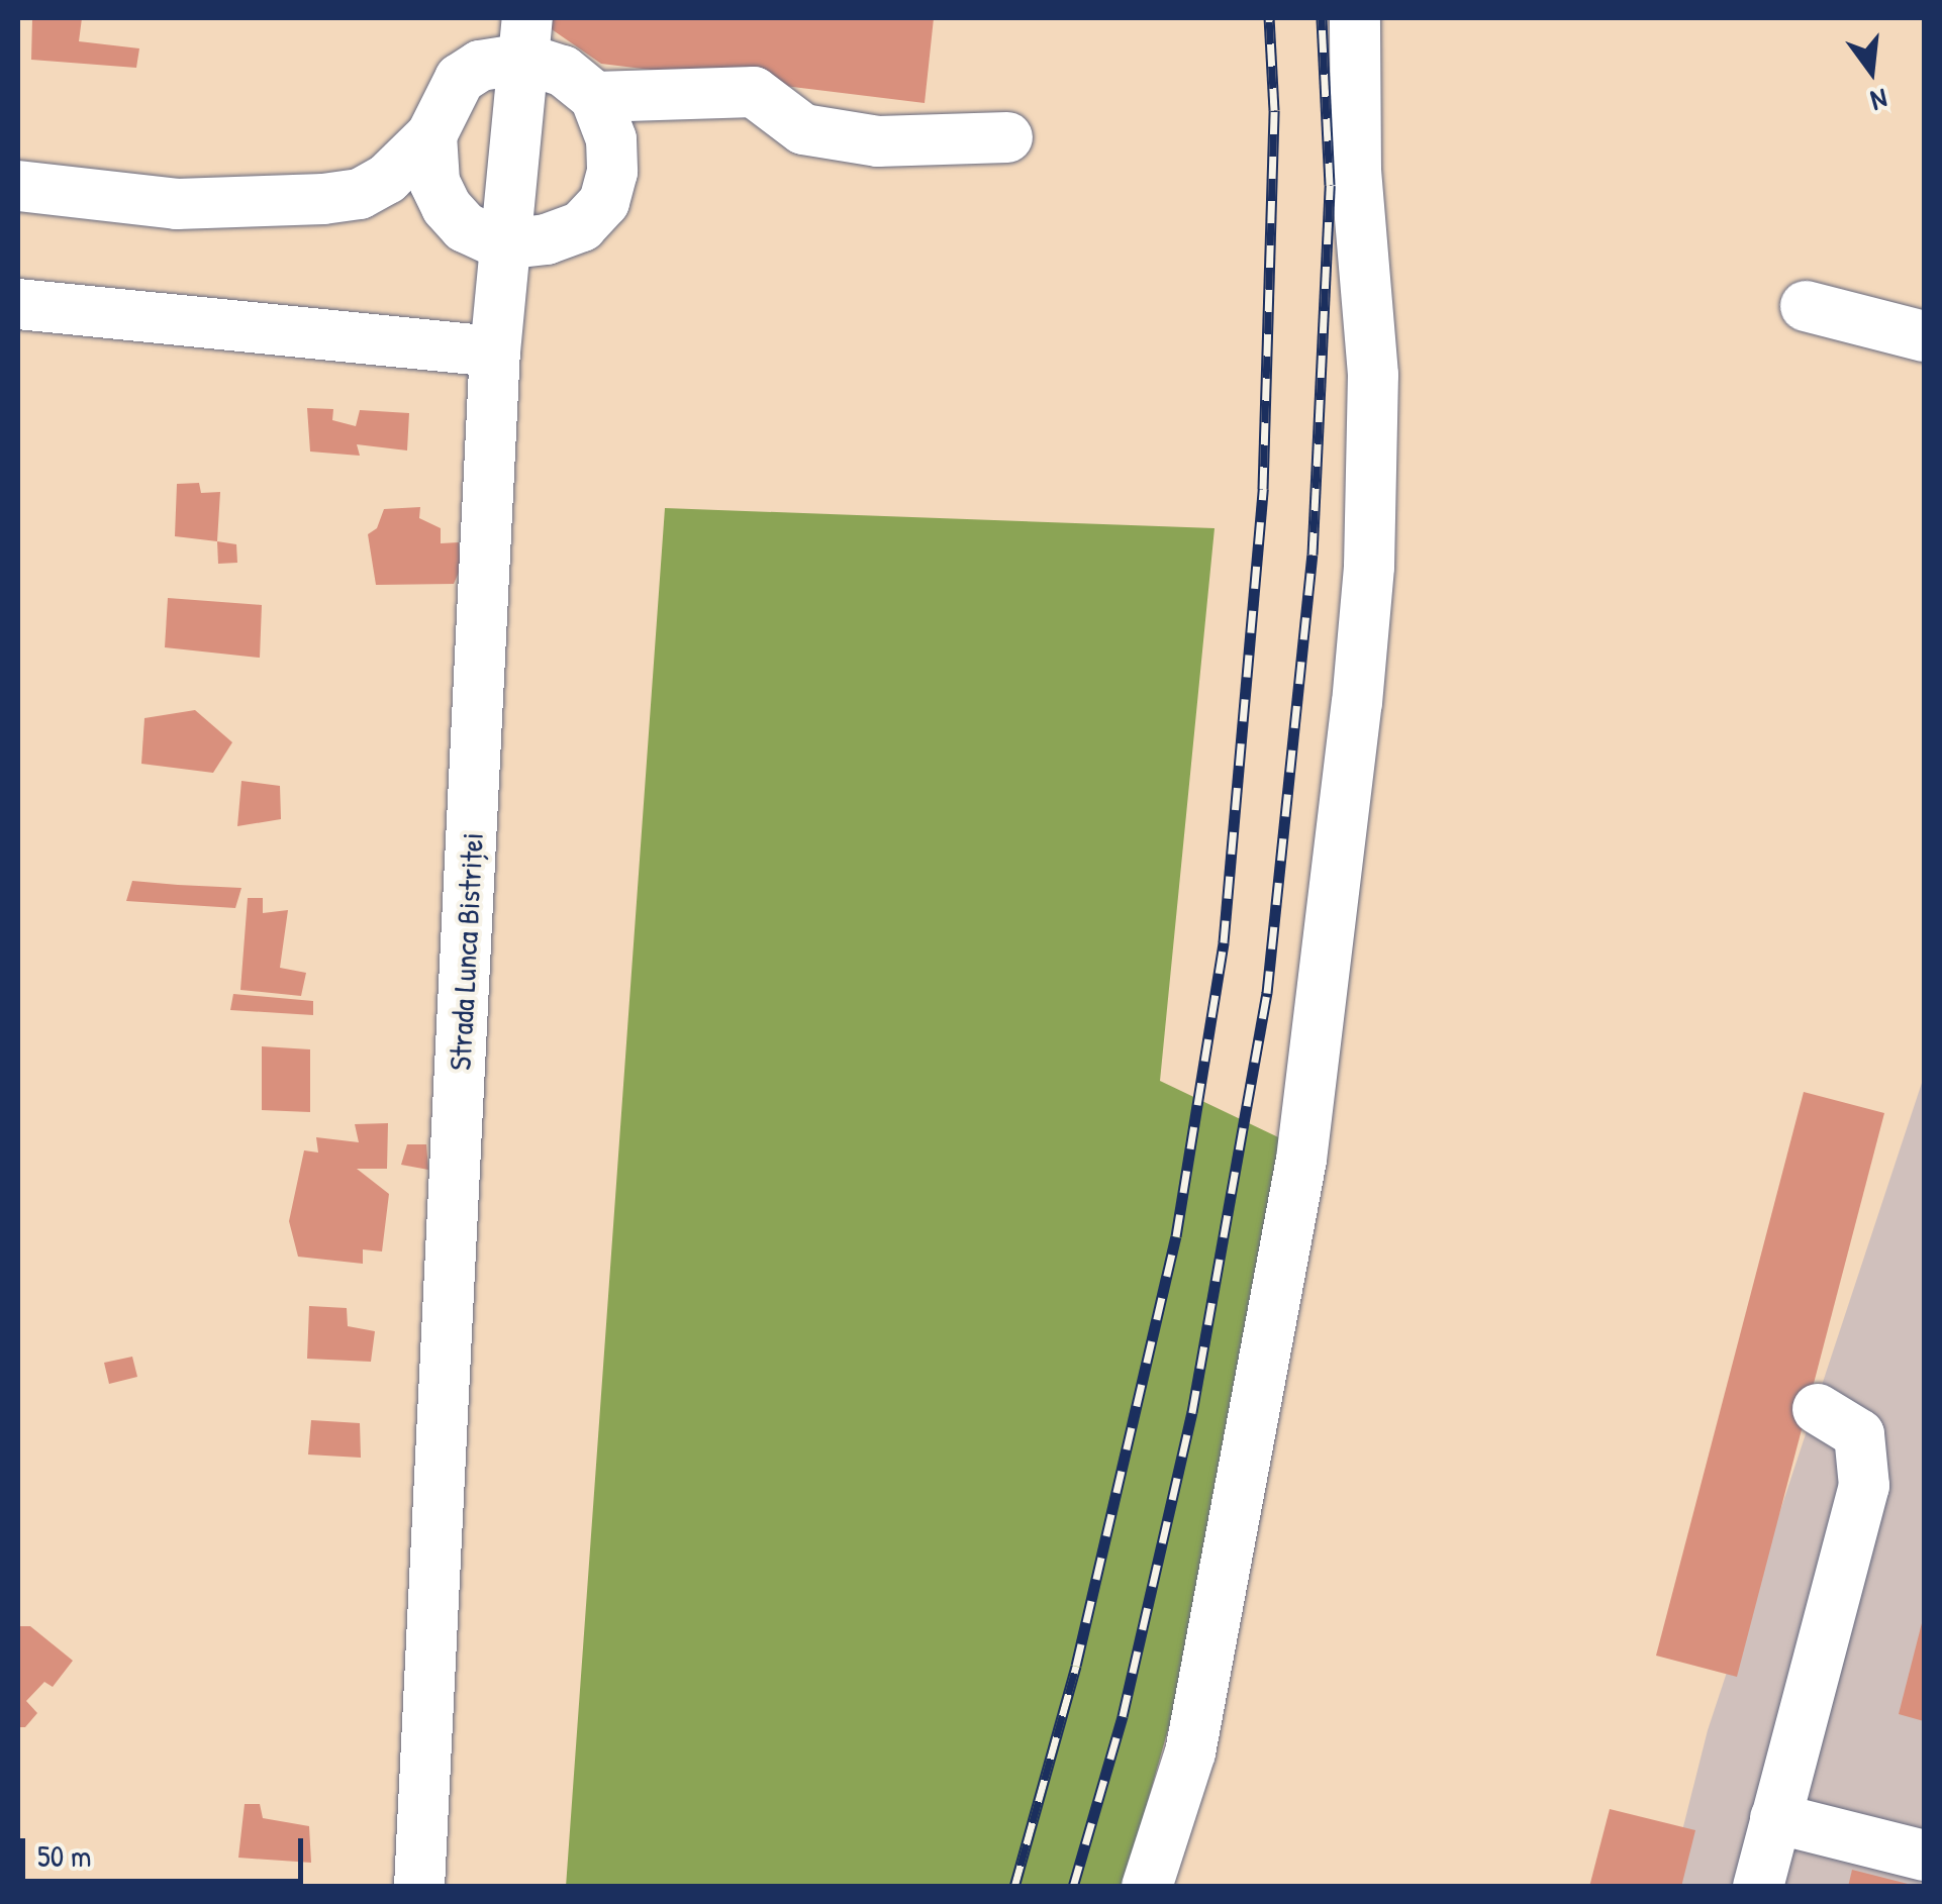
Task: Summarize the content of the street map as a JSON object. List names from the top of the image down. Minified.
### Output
{"streets":{"street":["Strada Lunca Bistriței"]},"scale_bar":"50 m","north":"bottom"}
